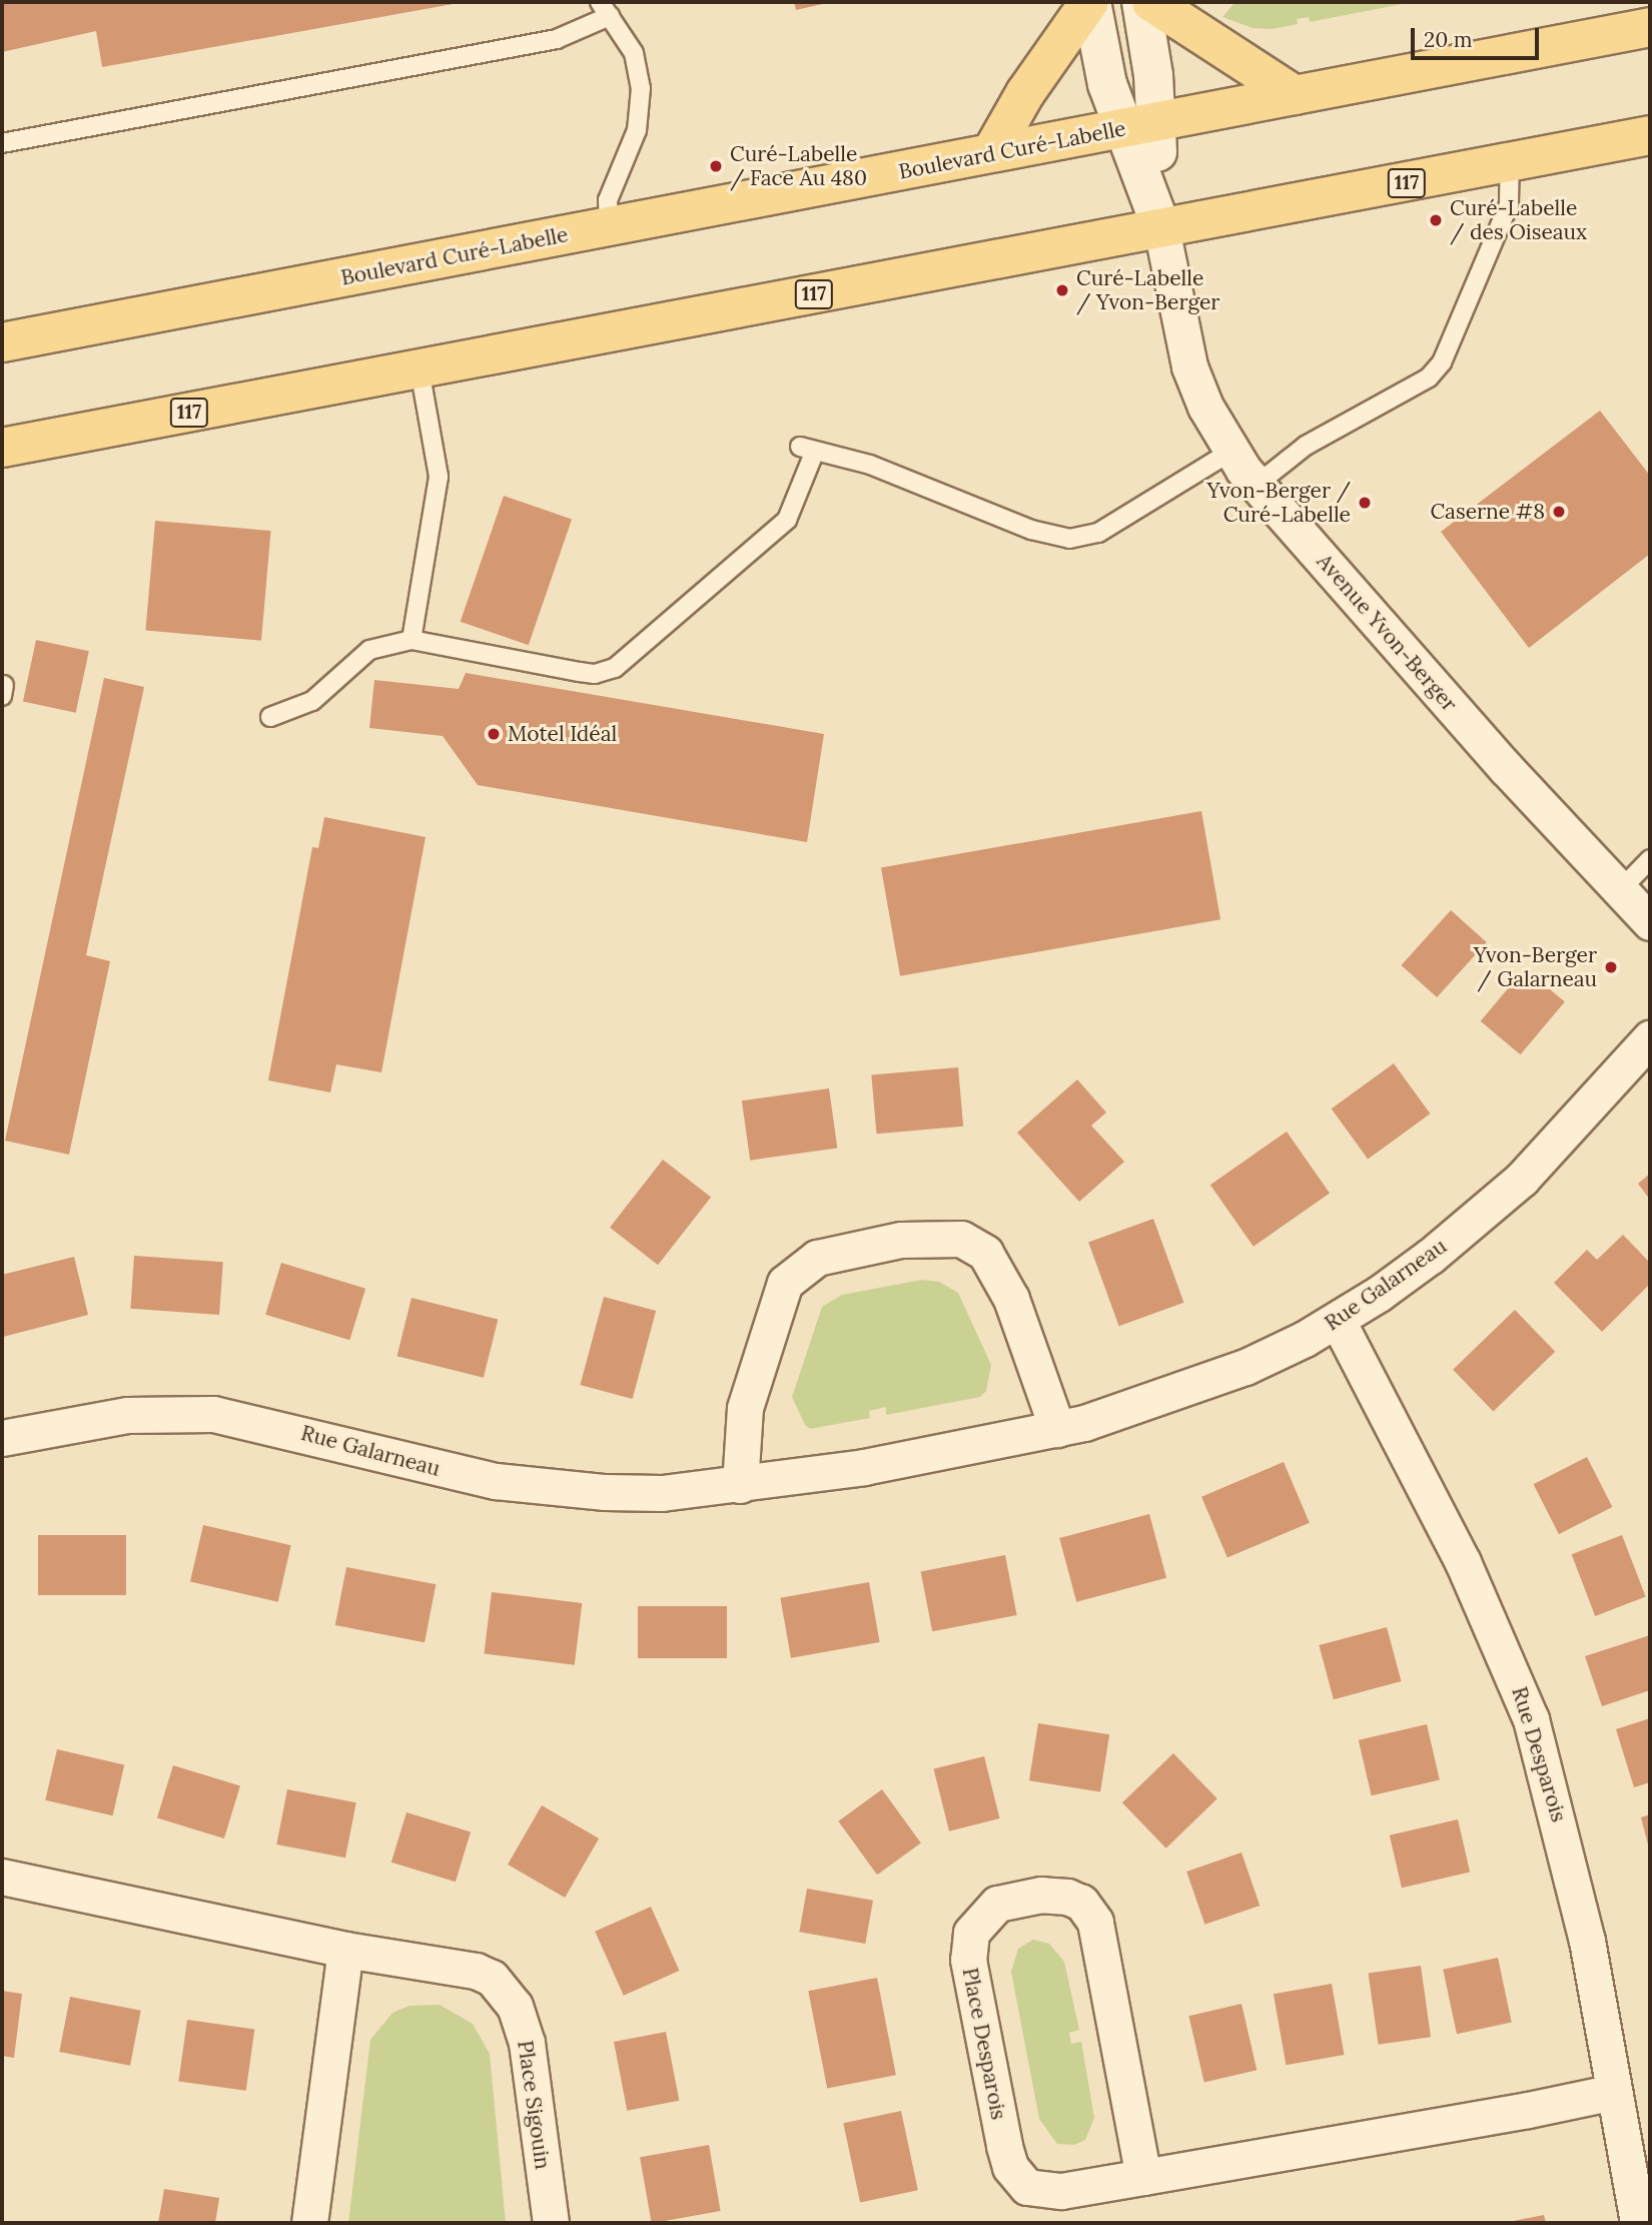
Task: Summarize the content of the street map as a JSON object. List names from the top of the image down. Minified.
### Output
{"streets":{"main road":["Boulevard Curé-Labelle","117"],"street":["Avenue Yvon-Berger","Rue Galarneau","Rue Desparois","Place Desparois","Place Sigouin"]},"crossings":[["117","Avenue Yvon-Berger"],["Rue Galarneau","Rue Desparois"],["Rue Desparois","Place Desparois"]],"places":["Curé-Labelle / Face Au 480","Curé-Labelle / des Oiseaux","Curé-Labelle / Yvon-Berger","Yvon-Berger / Curé-Labelle","Caserne #8","Motel Idéal","Yvon-Berger / Galarneau"],"scale_bar":"20 m"}
